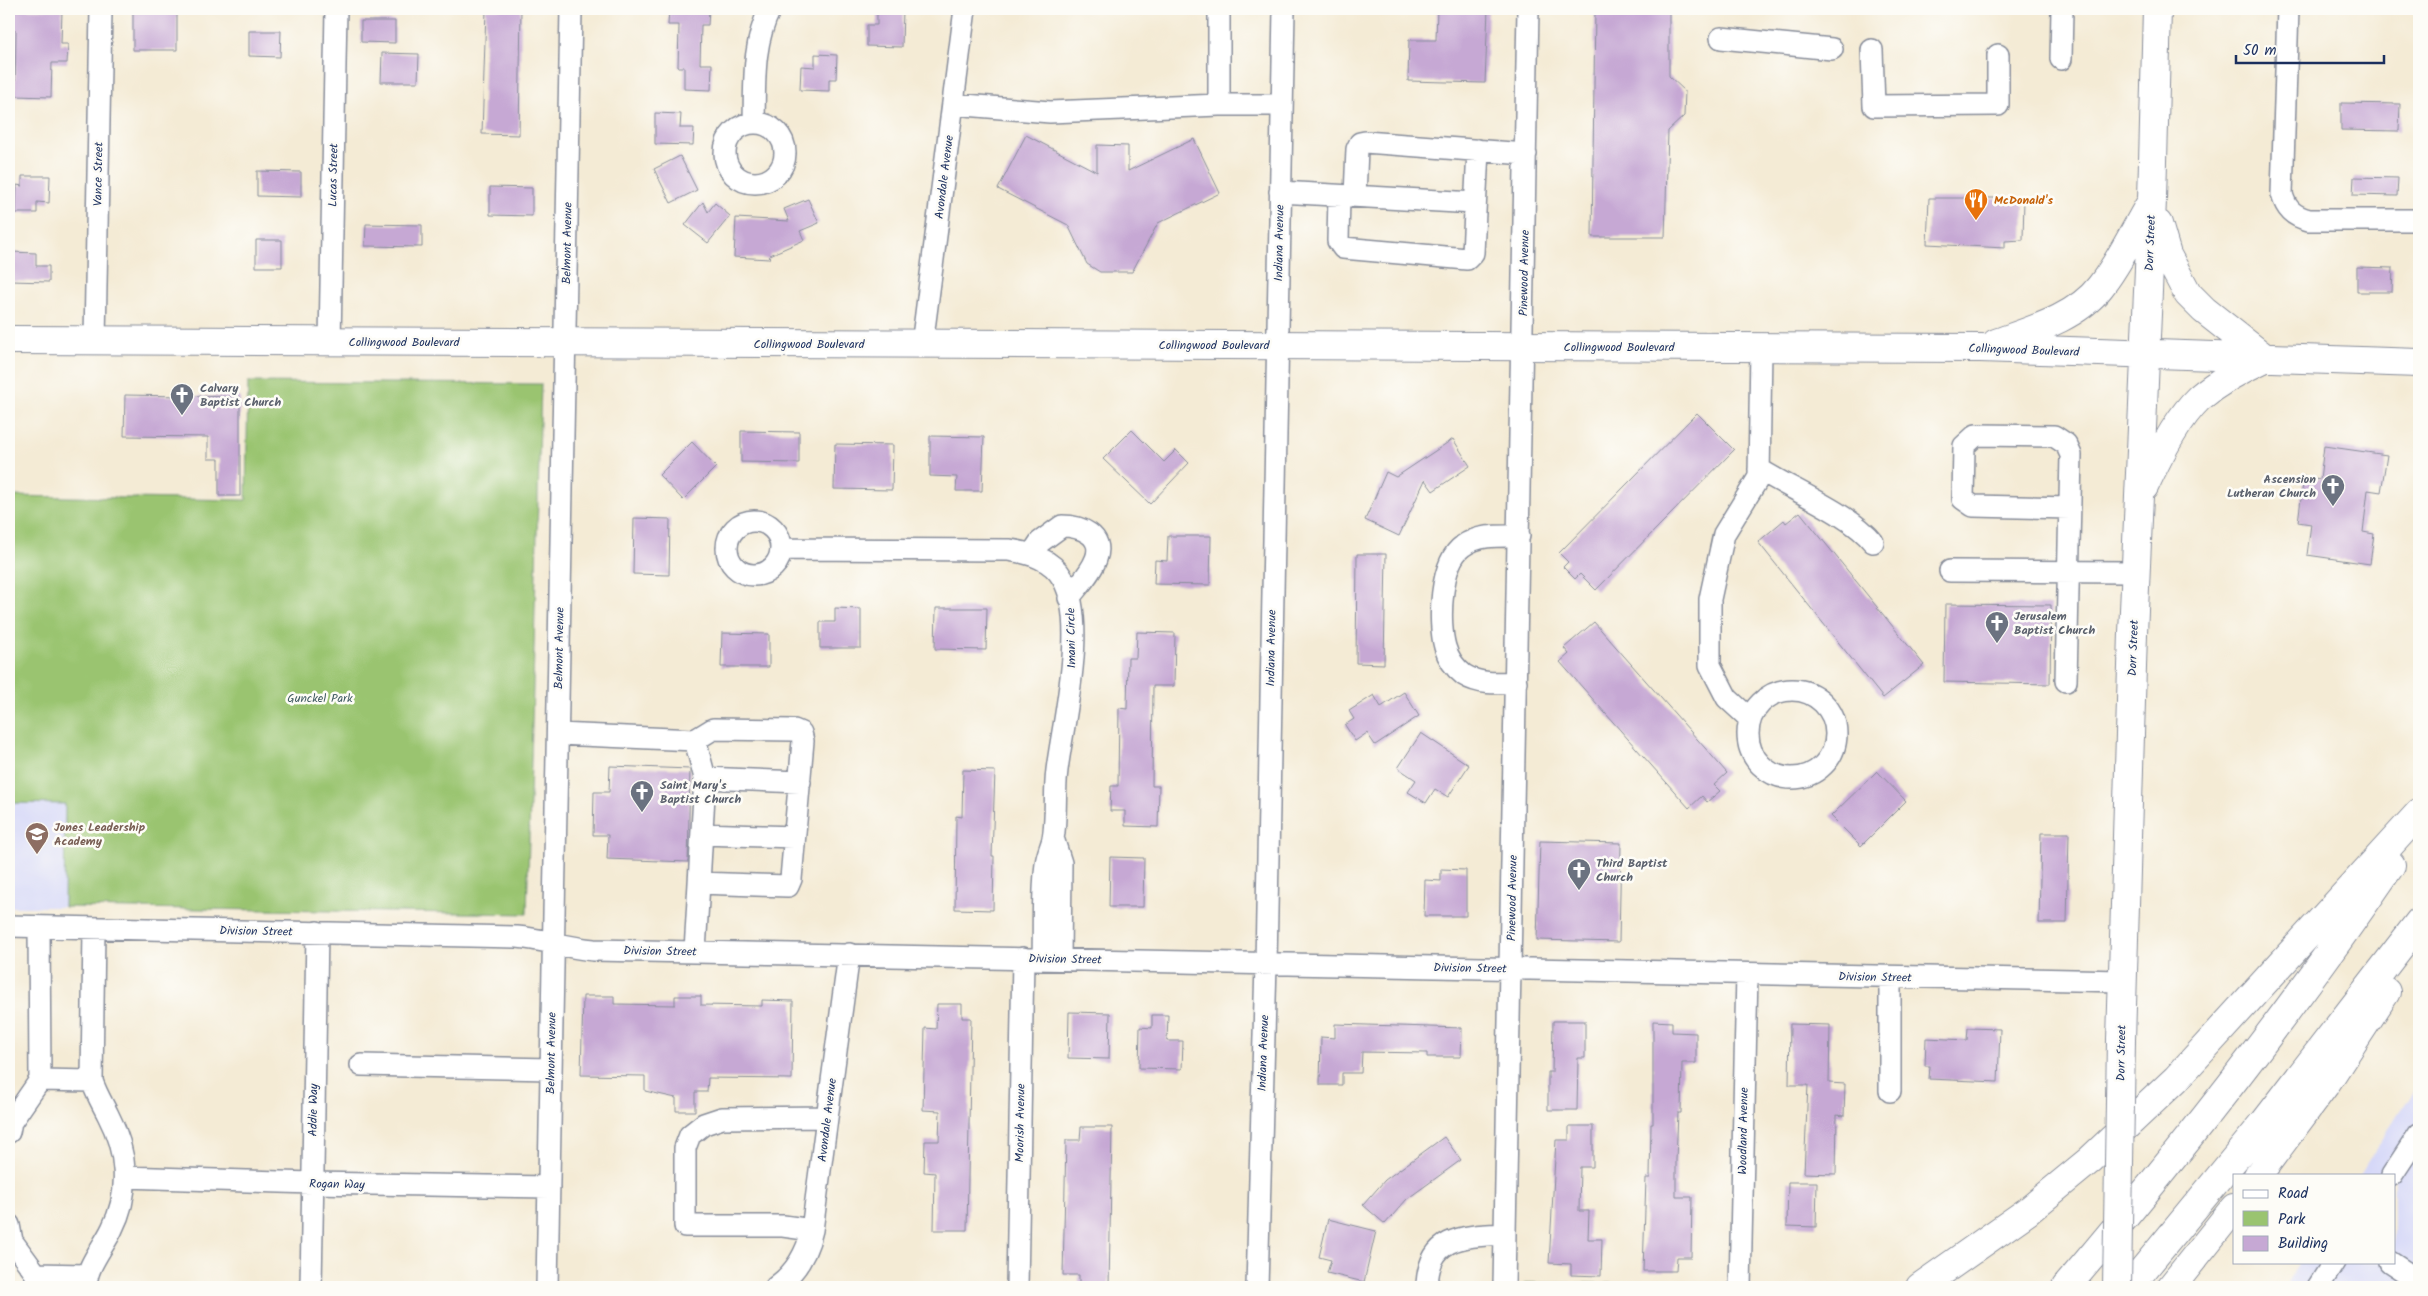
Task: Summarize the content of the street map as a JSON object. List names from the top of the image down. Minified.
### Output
{"streets":{"main road":["Dorr Street","Collingwood Boulevard"],"street":["Vance Street","Lucas Street","Avondale Avenue","Belmont Avenue","Indiana Avenue","Pinewood Avenue","Imani Circle","Division Street","Addie Way","Moorish Avenue","Woodland Avenue","Rogan Way"]},"crossings":[["Vance Street","Collingwood Boulevard"],["Lucas Street","Collingwood Boulevard"],["Avondale Avenue","Collingwood Boulevard"],["Avondale Avenue","Division Street"],["Belmont Avenue","Collingwood Boulevard"],["Belmont Avenue","Division Street"],["Belmont Avenue","Rogan Way"],["Indiana Avenue","Collingwood Boulevard"],["Indiana Avenue","Division Street"],["Dorr Street","Collingwood Boulevard"],["Dorr Street","Division Street"],["Pinewood Avenue","Collingwood Boulevard"],["Pinewood Avenue","Division Street"],["Imani Circle","Division Street"],["Imani Circle","Moorish Avenue"],["Division Street","Addie Way"],["Division Street","Moorish Avenue"],["Division Street","Woodland Avenue"],["Addie Way","Rogan Way"]],"parks":["Gunckel Park"],"places":{"restaurant":["McDonald's"],"church":["Calvary Baptist Church","Ascension Lutheran Church","Jerusalem Baptist Church","Saint Mary's Baptist Church","Third Baptist Church"],"school or university":["Jones Leadership Academy"]},"legend":["Road","Park","Building"],"scale_bar":"50 m"}
